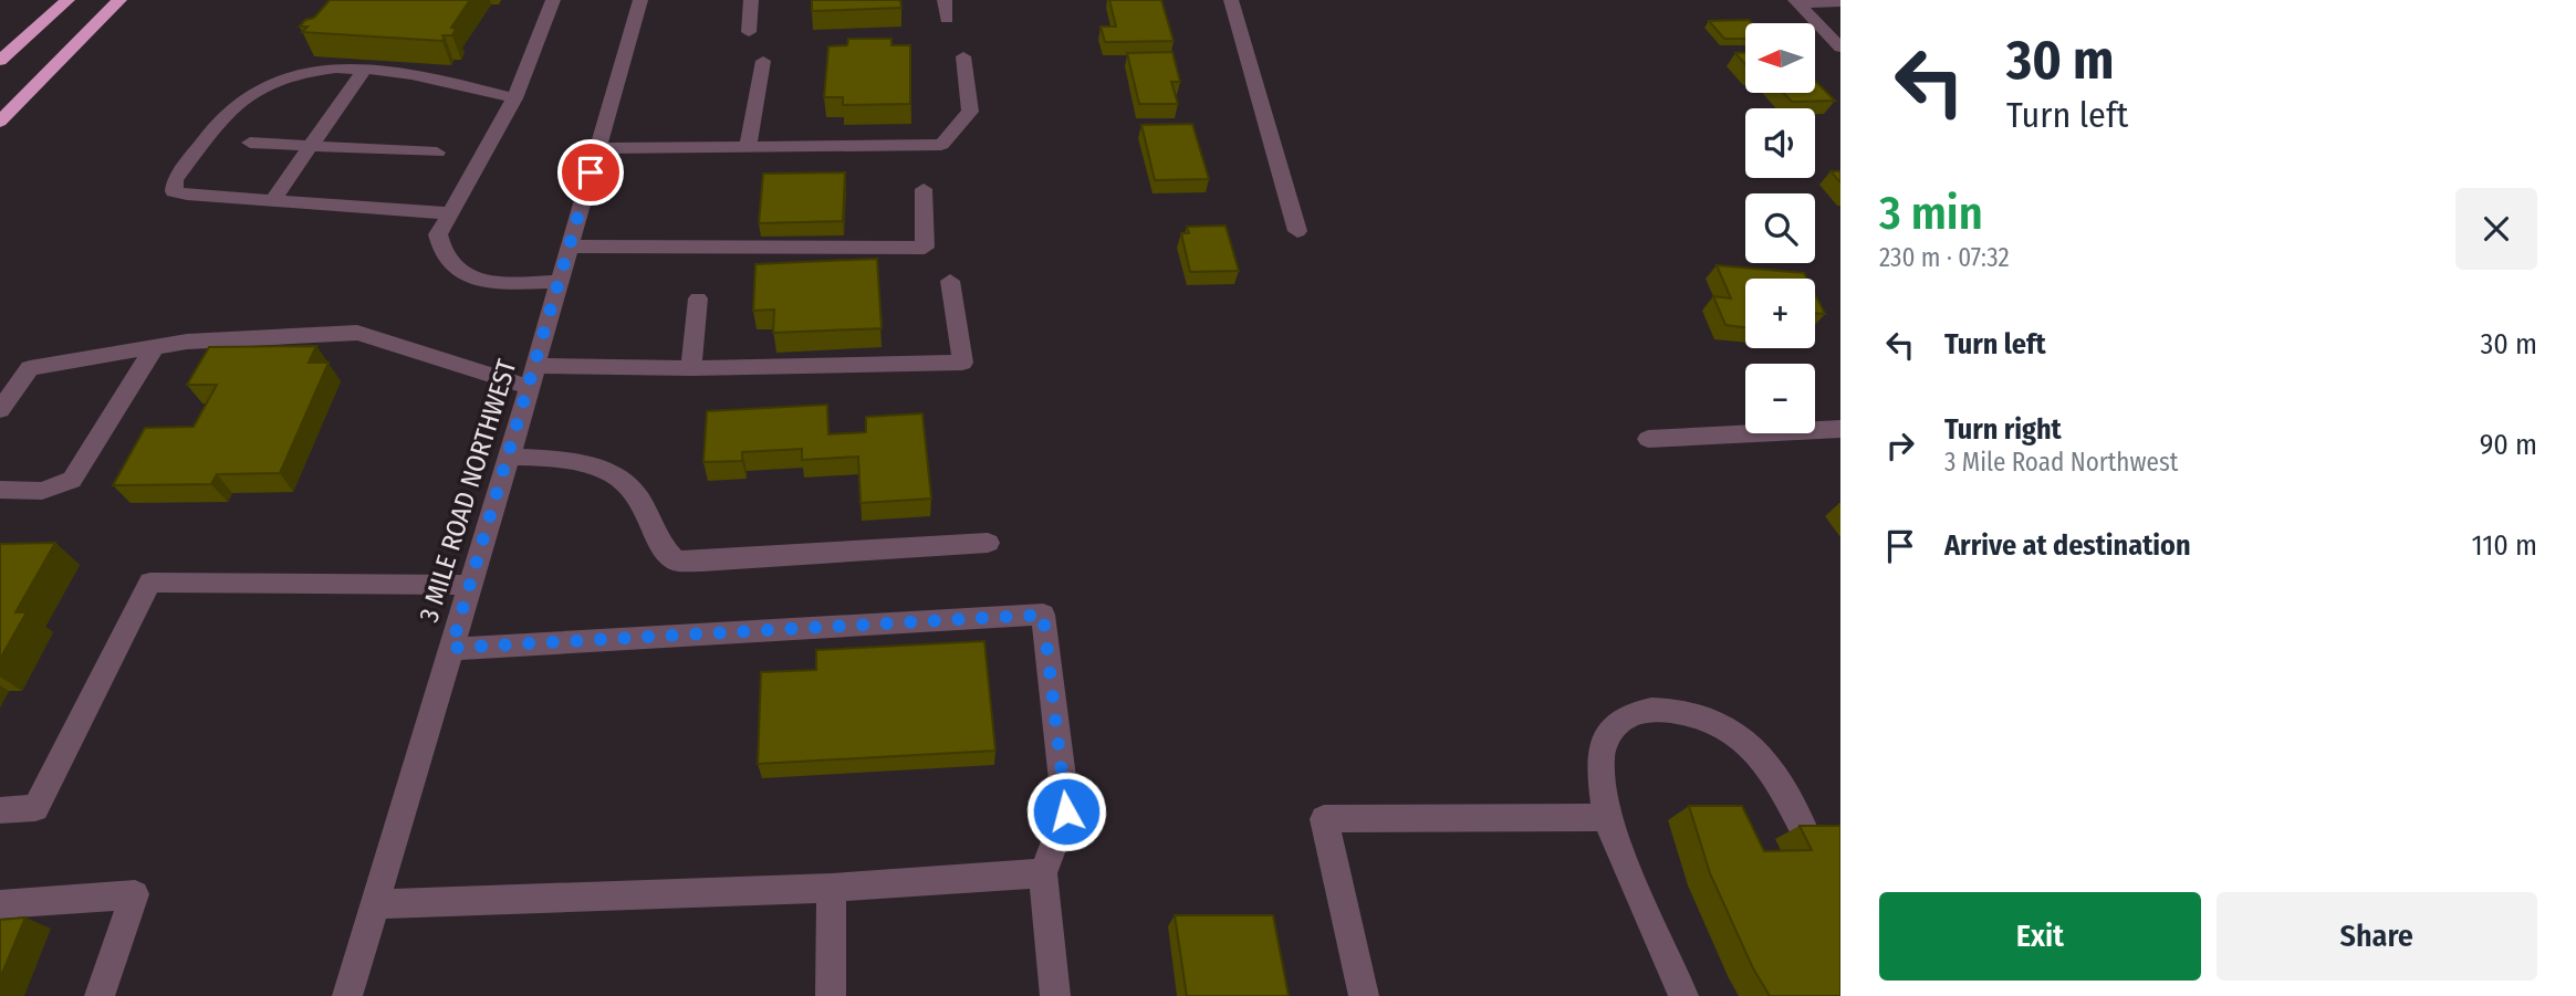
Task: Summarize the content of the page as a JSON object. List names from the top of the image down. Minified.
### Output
{"streets":{"street":["3 MILE ROAD NORTHWEST"]},"north":"left","page":{"turn":["30 m","Turn left"],"map_buttons":["+","−"],"heading":["3 min","230 m · 07:32"],"list":[{"name":"Turn left","value":"30 m"},{"name":"Turn right","note":"3 Mile Road Northwest","value":"90 m"},{"name":"Arrive at destination","value":"110 m"}],"buttons":["Exit","Share"]}}
